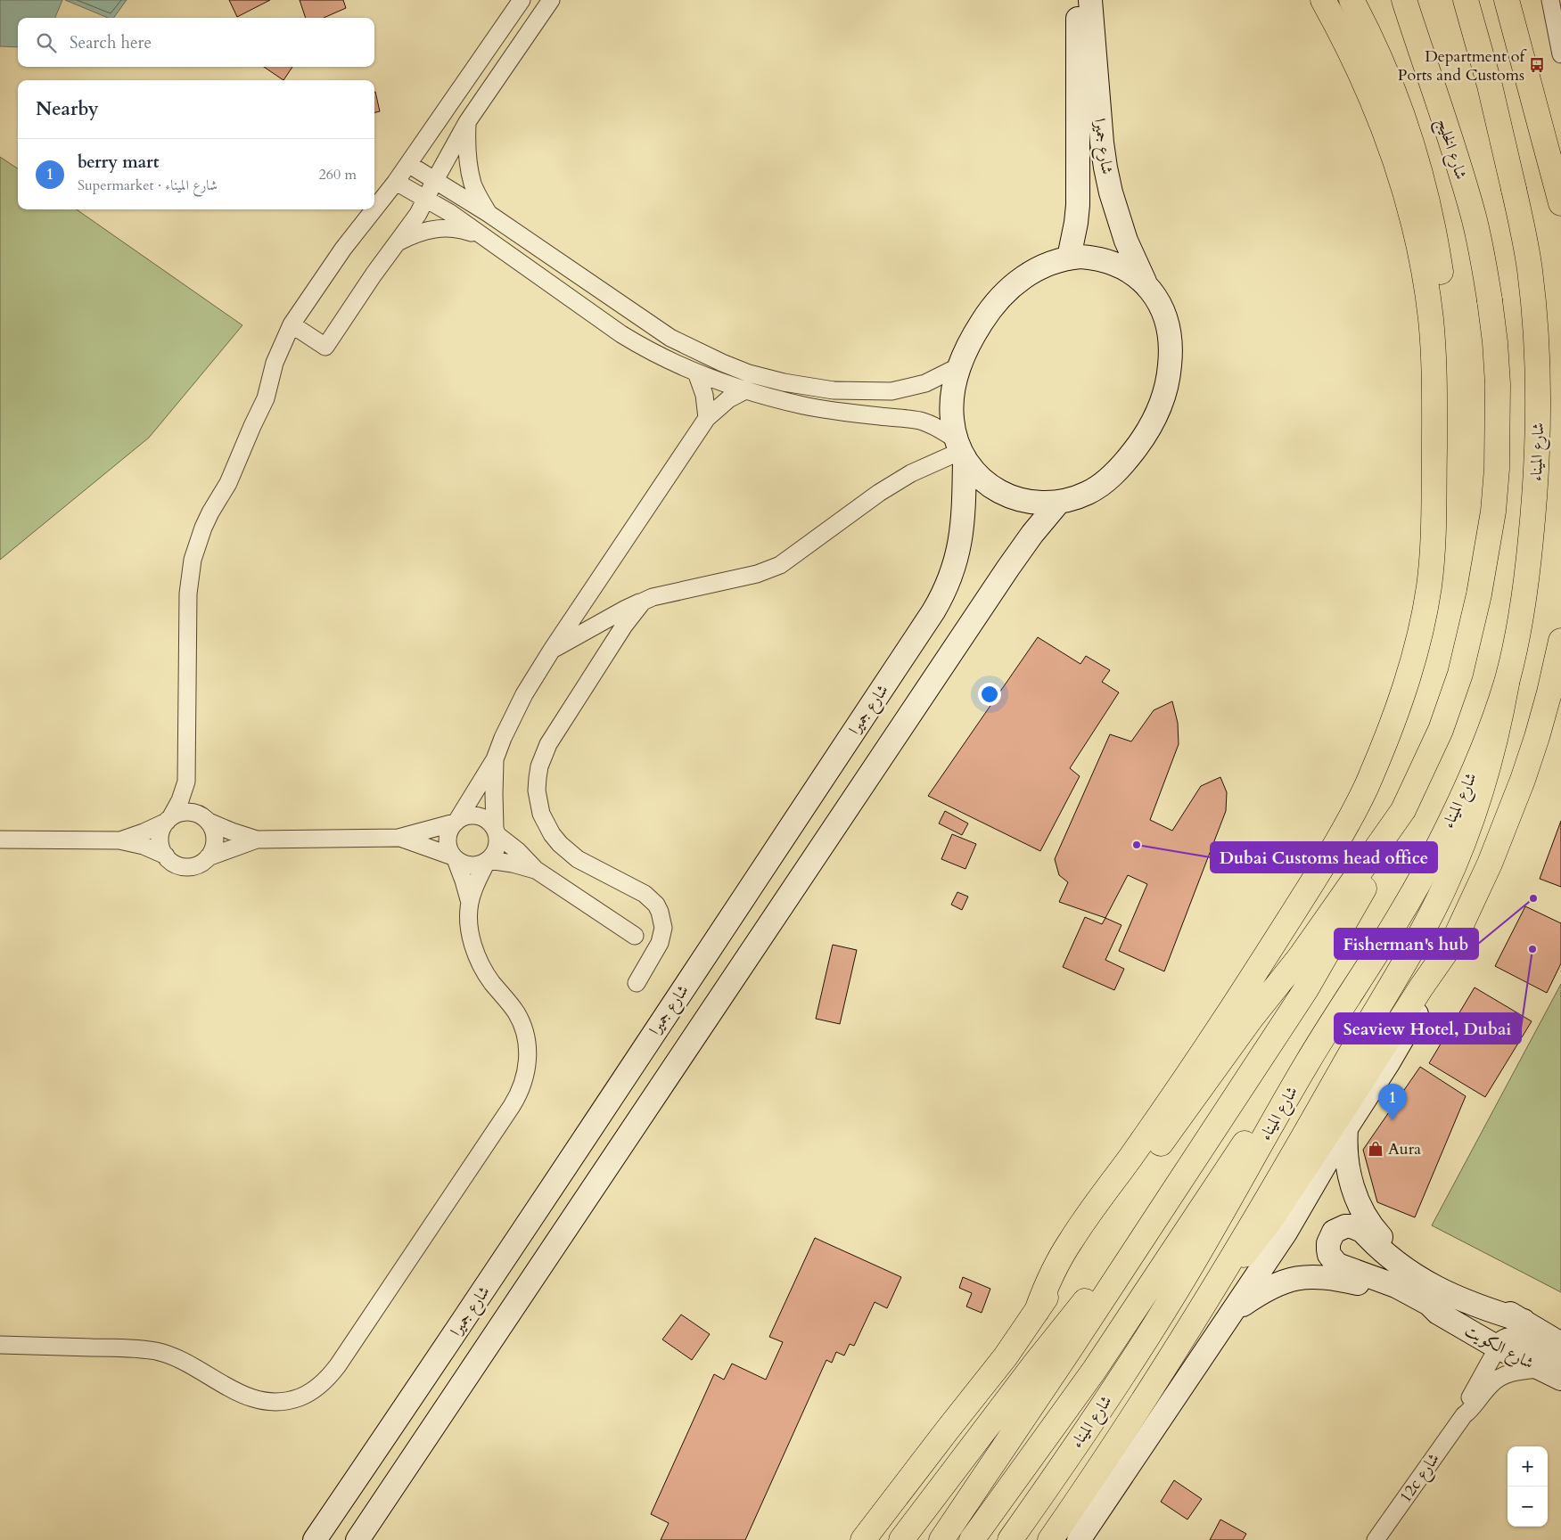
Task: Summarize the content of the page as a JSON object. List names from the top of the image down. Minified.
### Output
{"streets":{"main road":["شارع الخليج","شارع الميناء"],"street":["شارع جميرا","شارع الكويت","12c شارع"]},"crossings":[["شارع الكويت","12c شارع"]],"places":{"bus stop":["Department of Ports and Customs"],"other":["Dubai Customs head office","Fisherman's hub","Seaview Hotel, Dubai"],"shop":["Aura"]},"page":{"search":"Search here","heading":"Nearby","list":[{"mark":"1","name":"berry mart","note":"Supermarket · شارع الميناء","value":"260 m"}],"pins":"1","map_buttons":["+","−"]}}
